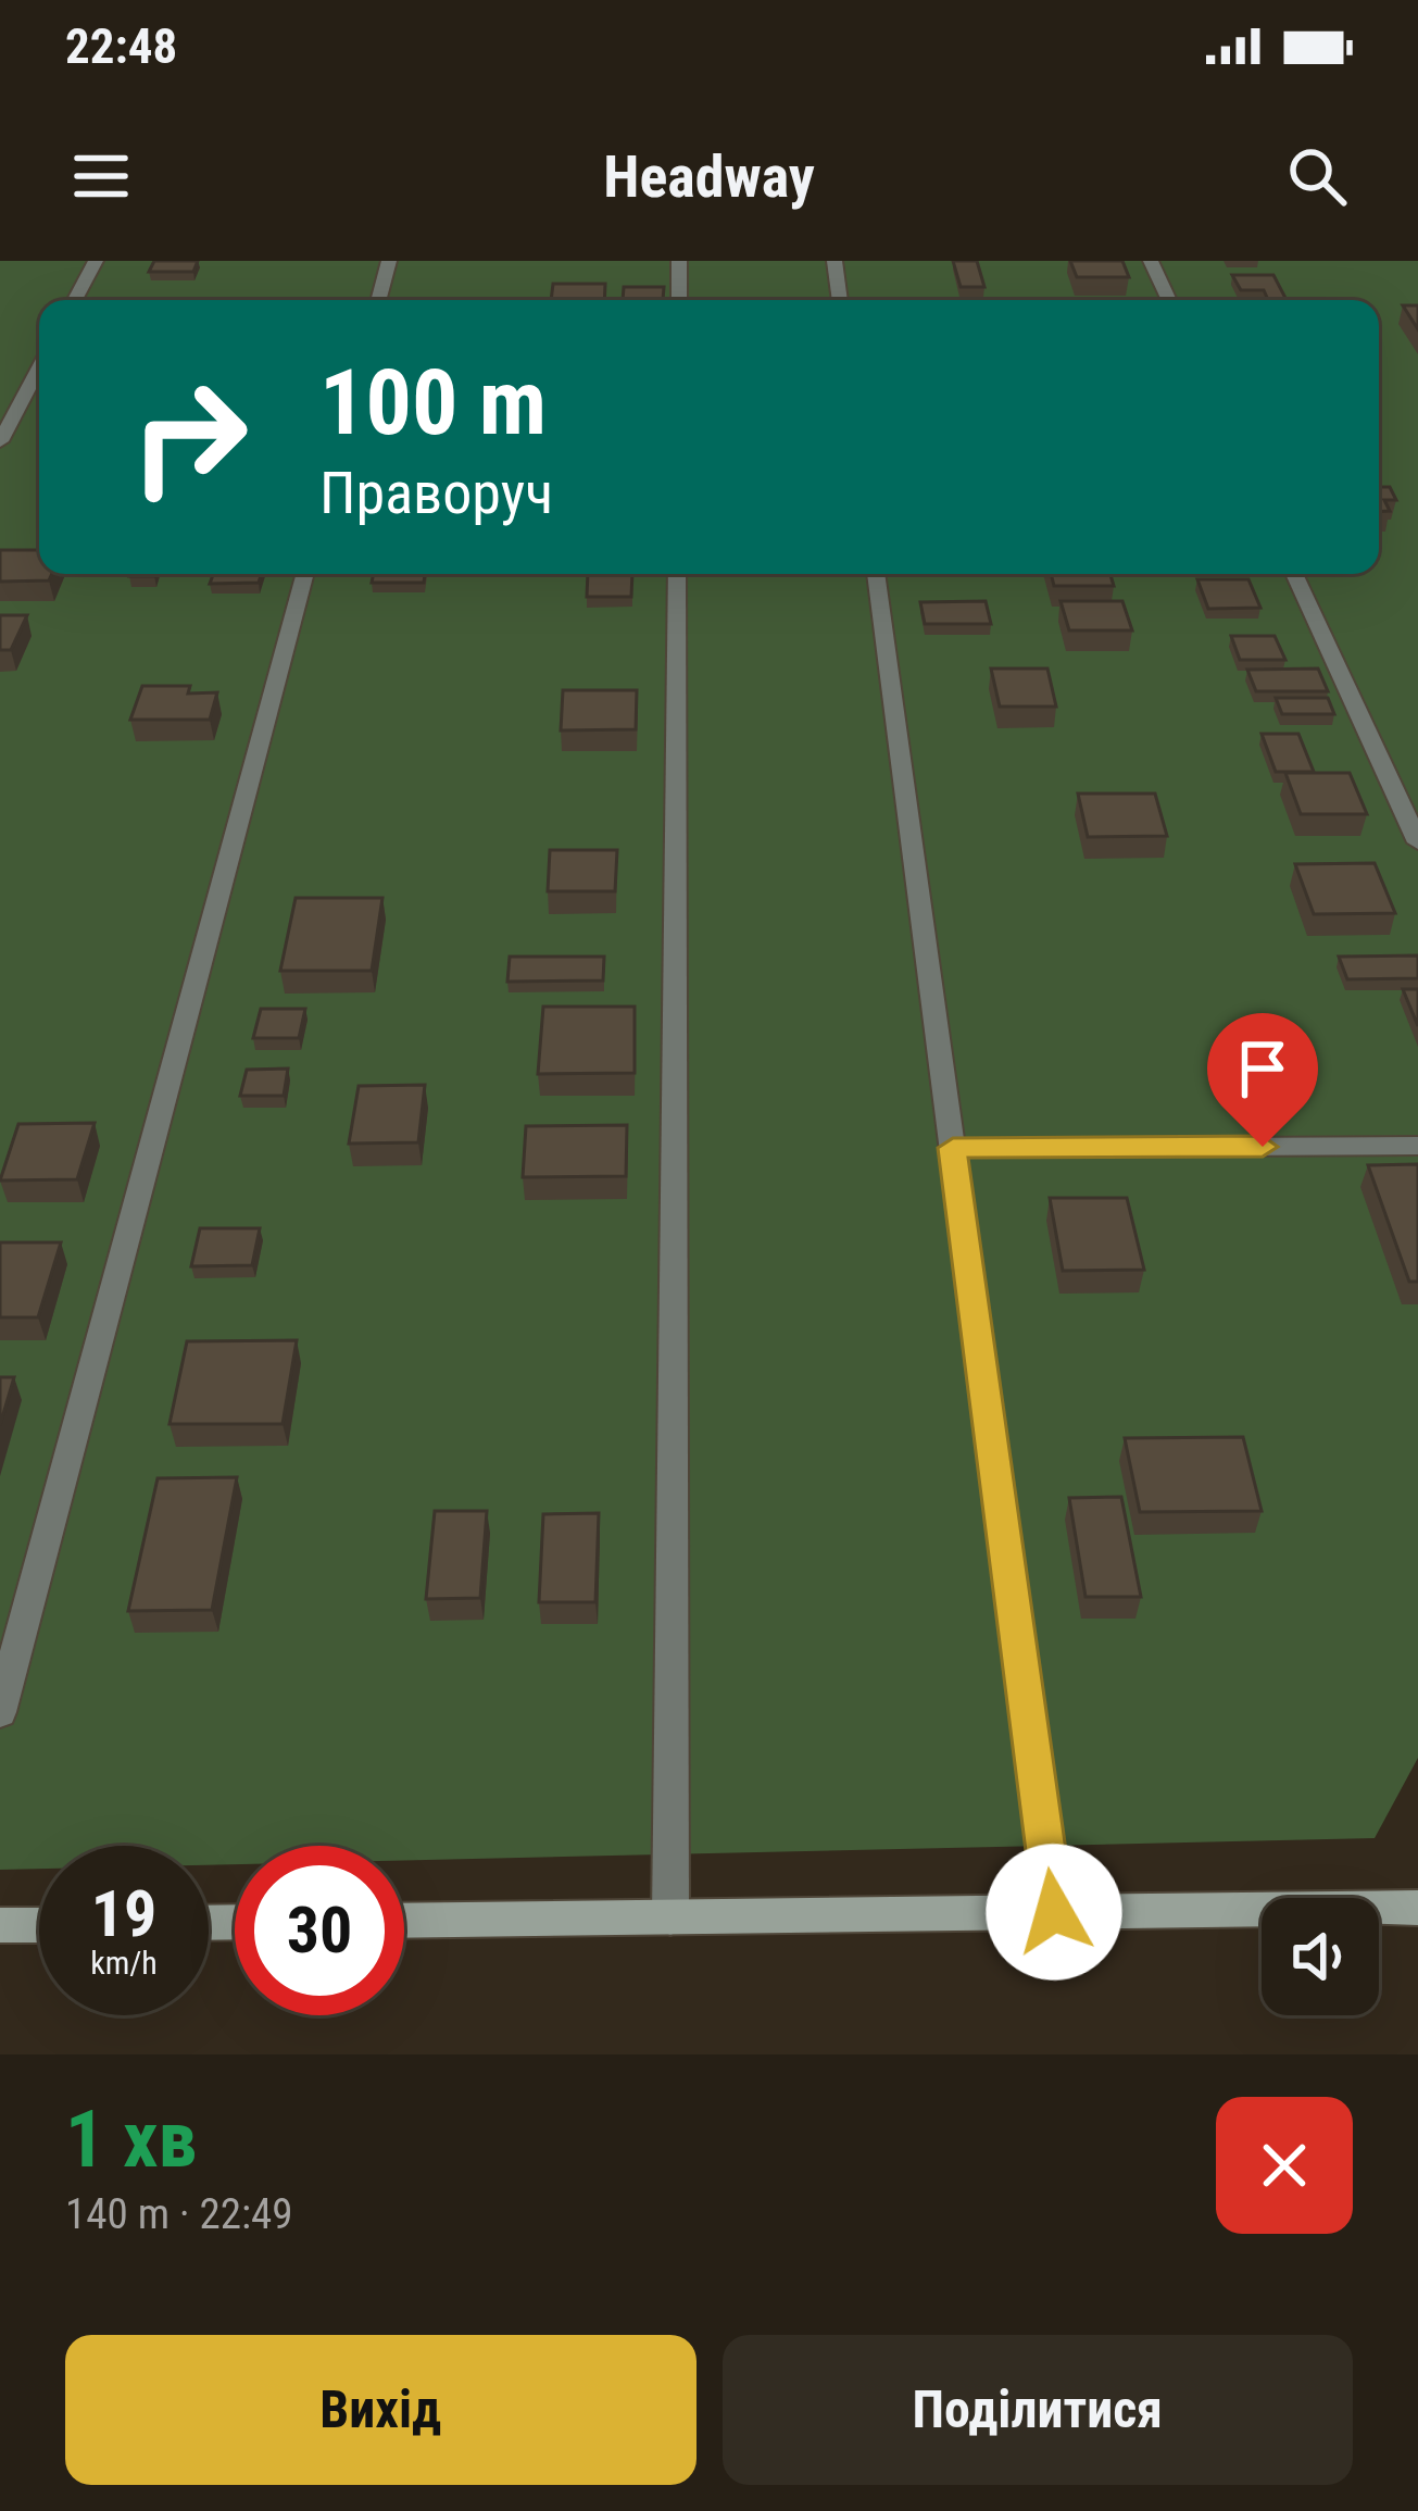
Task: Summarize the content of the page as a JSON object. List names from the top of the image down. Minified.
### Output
{"page":{"status":"22:48","header":"Headway","turn":["100 m","Праворуч"],"speed":"19 km/h","limit":"30","heading":["1 хв","140 m · 22:49"],"buttons":["Вихід","Поділитися"]}}
